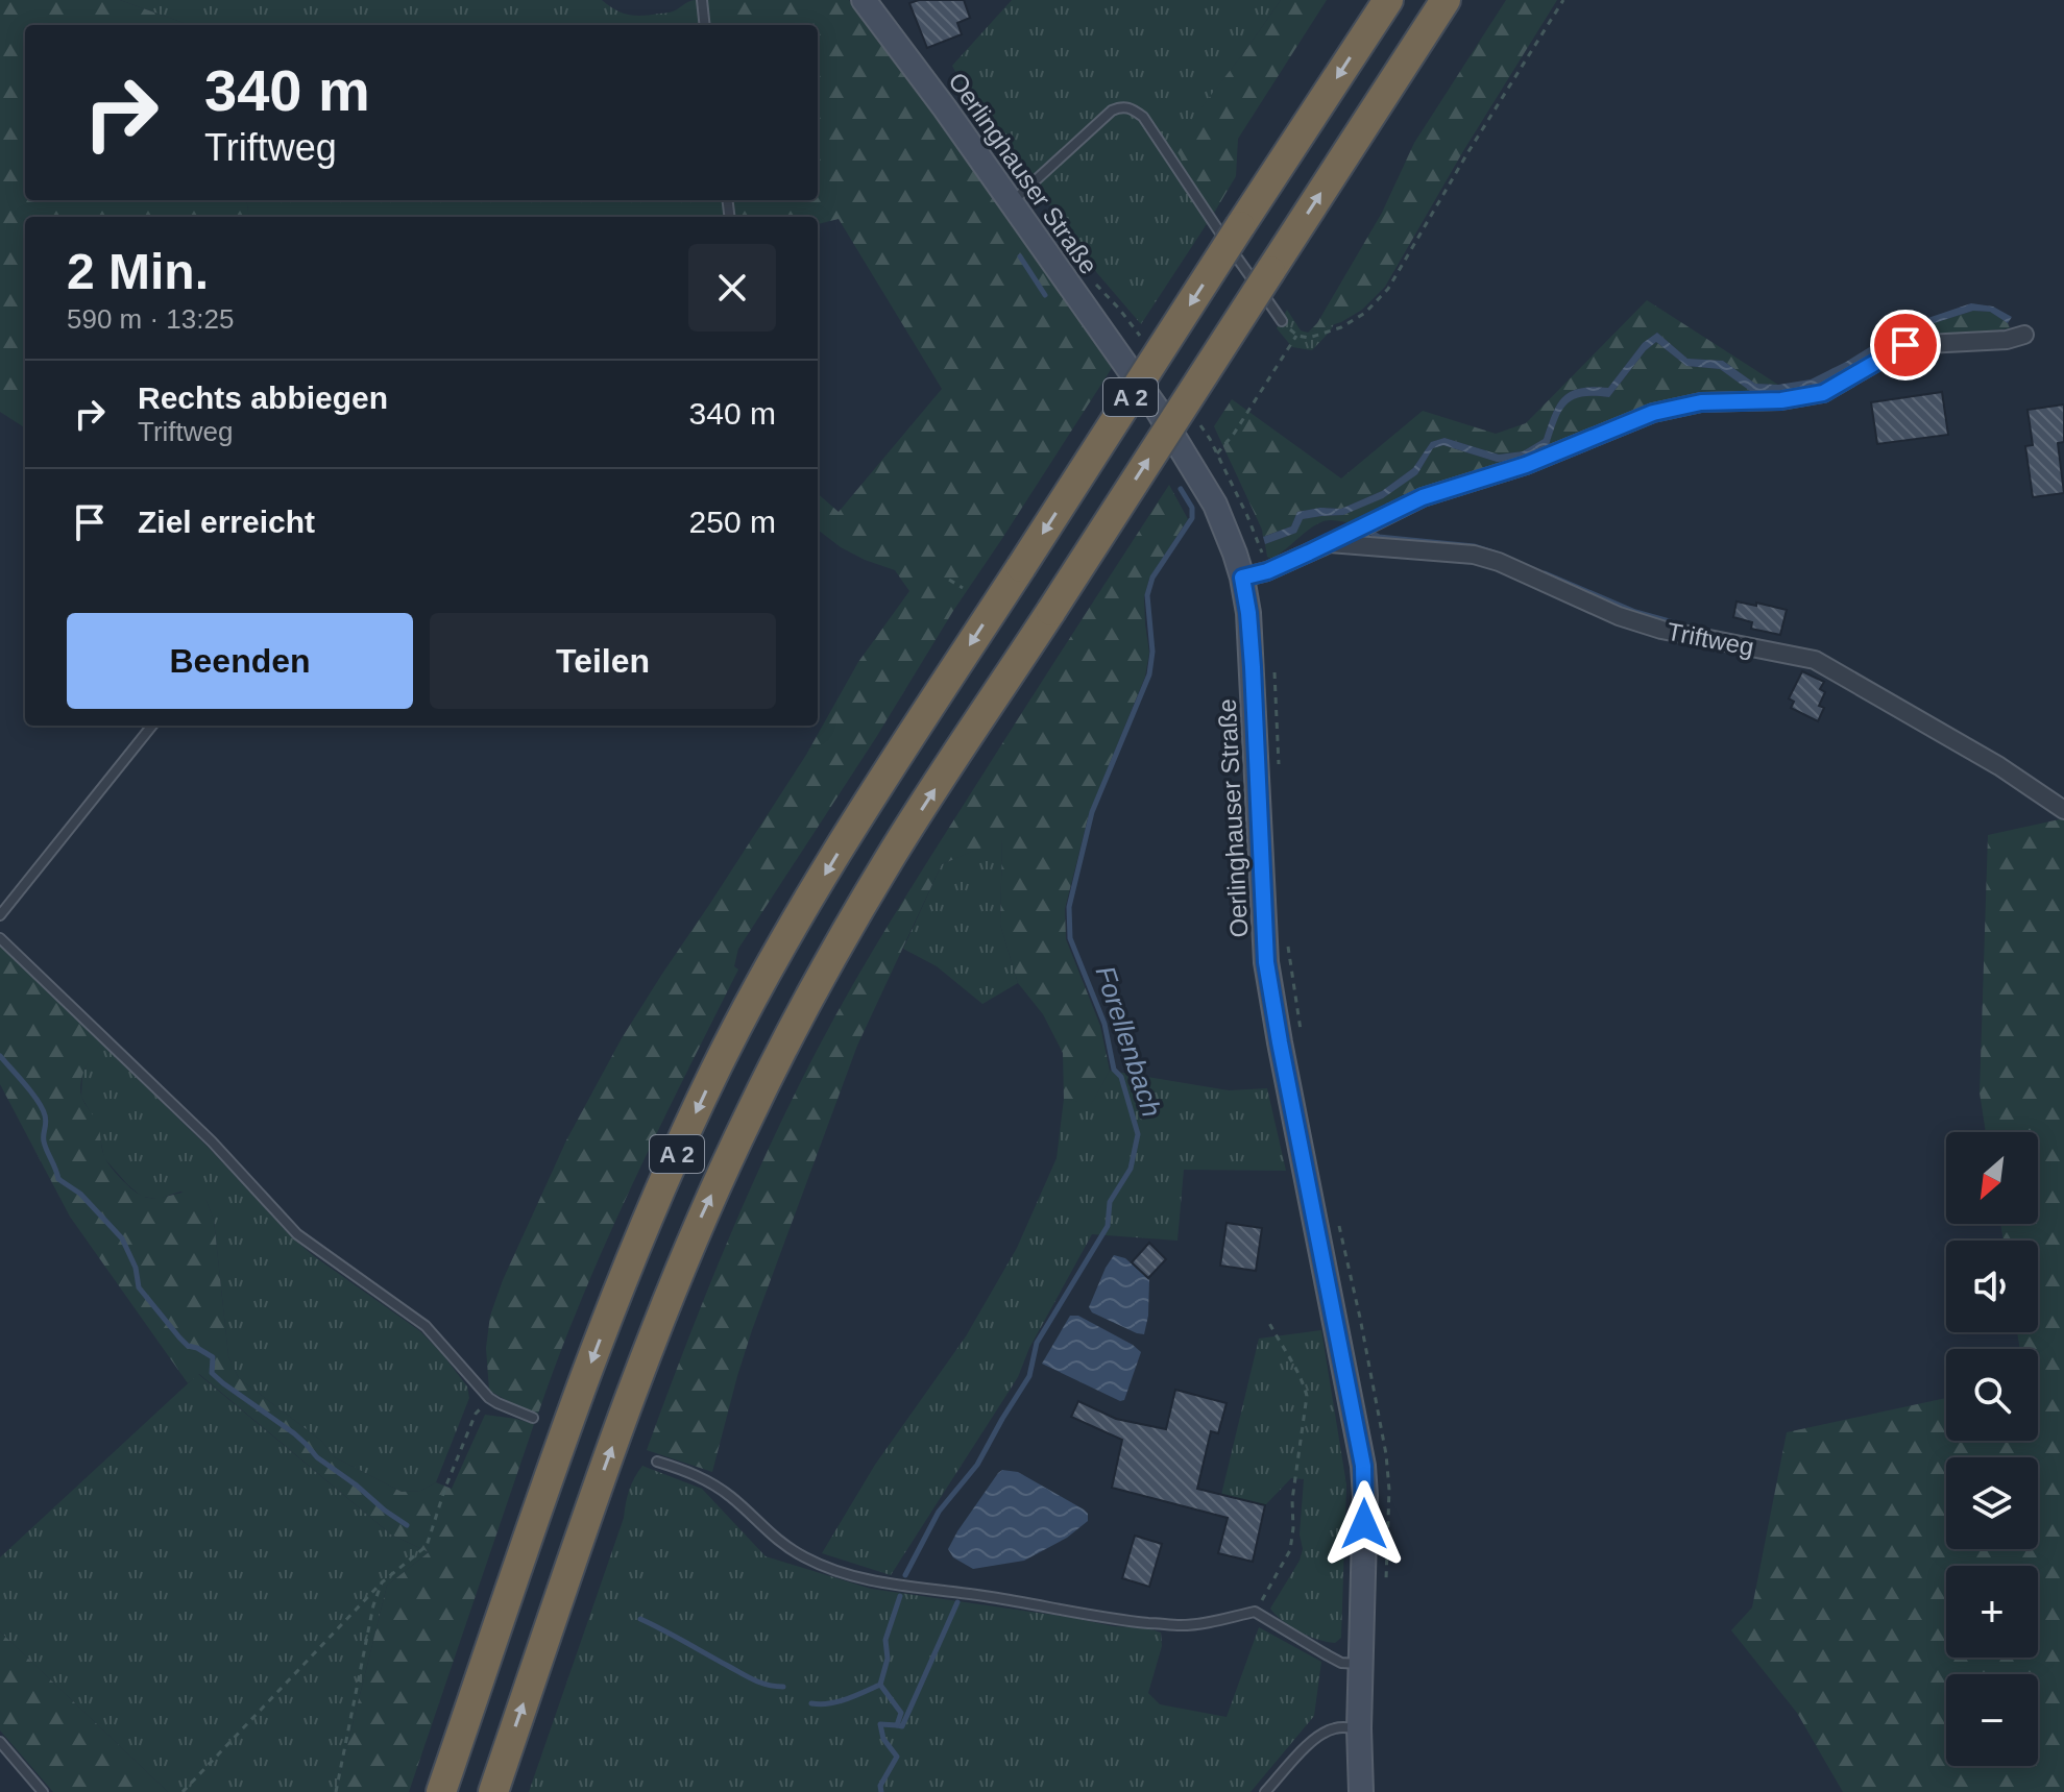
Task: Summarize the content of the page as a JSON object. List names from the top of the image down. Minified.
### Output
{"streets":{"highway":["A 2"],"main road":["Oerlinghauser Straße"],"street":["Triftweg"]},"crossings":[["Oerlinghauser Straße","Triftweg"]],"water":["Forellenbach"],"north":"bottom left","page":{"turn":["340 m","Triftweg"],"heading":["2 Min.","590 m · 13:25"],"list":[{"name":"Rechts abbiegen","note":"Triftweg","value":"340 m"},{"name":"Ziel erreicht","value":"250 m"}],"buttons":["Beenden","Teilen"],"map_buttons":["+","−"]}}
